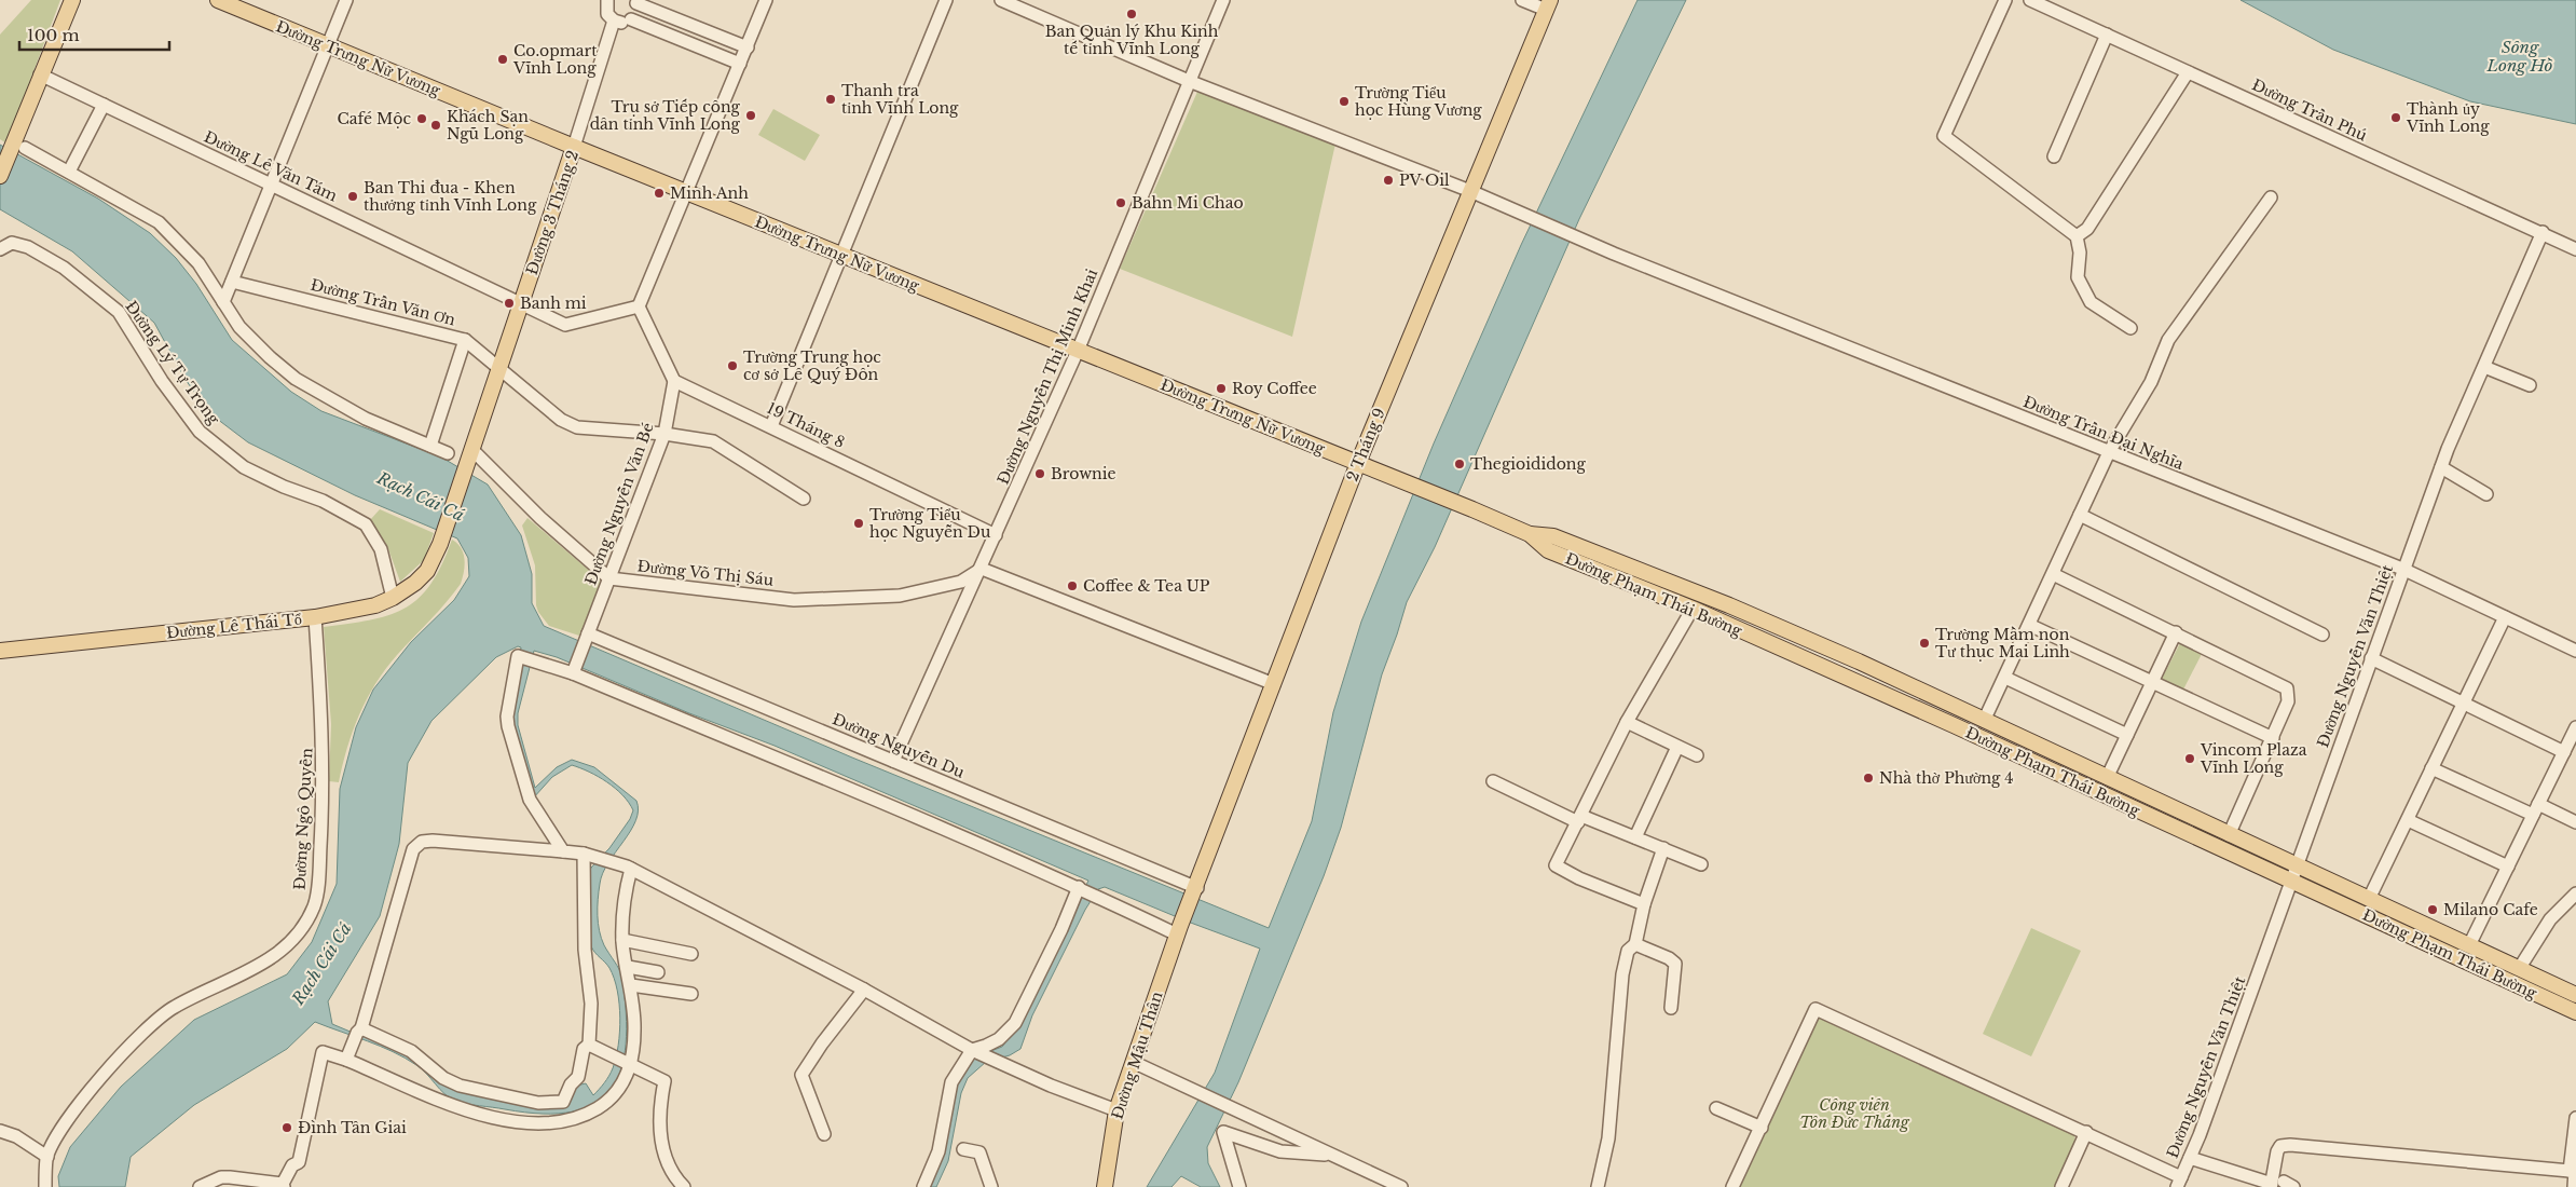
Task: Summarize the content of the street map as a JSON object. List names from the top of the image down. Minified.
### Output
{"streets":{"main road":["Đường Trưng Nữ Vương","Đường 3 Tháng 2","2 Tháng 9","Đường Phạm Thái Bường","Đường Lê Thái Tổ","Đường Mậu Thân"],"street":["Đường Trần Phú","Đường Lê Văn Tám","Đường Trần Văn Ơn","Đường Lý Tự Trọng","Đường Nguyễn Thị Minh Khai","19 Tháng 8","Đường Trần Đại Nghĩa","Đường Nguyễn Văn Bé","Đường Võ Thị Sáu","Đường Nguyễn Văn Thiệt","Đường Nguyễn Du","Đường Ngô Quyền"]},"crossings":[["Đường Trưng Nữ Vương","Đường 3 Tháng 2"],["Đường Trưng Nữ Vương","Đường Nguyễn Thị Minh Khai"],["Đường Trưng Nữ Vương","2 Tháng 9"],["Đường Trưng Nữ Vương","Đường Phạm Thái Bường"],["Đường Trần Phú","Đường Nguyễn Văn Thiệt"],["Đường Lê Văn Tám","Đường 3 Tháng 2"],["Đường 3 Tháng 2","Đường Trần Văn Ơn"],["Đường 3 Tháng 2","Đường Lê Thái Tổ"],["Đường Trần Văn Ơn","Đường Nguyễn Văn Bé"],["Đường Lý Tự Trọng","Đường Lê Thái Tổ"],["Đường Nguyễn Thị Minh Khai","19 Tháng 8"],["Đường Nguyễn Thị Minh Khai","Đường Trần Đại Nghĩa"],["Đường Nguyễn Thị Minh Khai","Đường Võ Thị Sáu"],["Đường Nguyễn Thị Minh Khai","Đường Nguyễn Du"],["19 Tháng 8","Đường Nguyễn Văn Bé"],["Đường Trần Đại Nghĩa","2 Tháng 9"],["Đường Trần Đại Nghĩa","Đường Nguyễn Văn Thiệt"],["2 Tháng 9","Đường Nguyễn Du"],["2 Tháng 9","Đường Mậu Thân"],["Đường Nguyễn Văn Bé","Đường Võ Thị Sáu"],["Đường Nguyễn Văn Bé","Đường Nguyễn Du"],["Đường Phạm Thái Bường","Đường Nguyễn Văn Thiệt"],["Đường Lê Thái Tổ","Đường Ngô Quyền"],["Đường Nguyễn Du","Đường Mậu Thân"]],"water":["Sông Long Hồ","Rạch Cái Cá"],"parks":["Công viên Tôn Đức Thắng"],"places":["Ban Quản lý Khu Kinh tế tỉnh Vĩnh Long","Co.opmart Vĩnh Long","Thanh tra tỉnh Vĩnh Long","Trường Tiểu học Hùng Vương","Trụ sở Tiếp công dân tỉnh Vĩnh Long","Thành ủy Vĩnh Long","Café Mộc","Khách Sạn Ngũ Long","PV Oil","Minh Anh","Ban Thi đua - Khen thưởng tỉnh Vĩnh Long","Bahn Mi Chao","Banh mi","Trường Trung học cơ sở Lê Quý Đôn","Roy Coffee","Thegioididong","Brownie","Trường Tiểu học Nguyễn Du","Coffee & Tea UP","Trường Mầm non Tư thục Mai Linh","Vincom Plaza Vĩnh Long","Nhà thờ Phường 4","Milano Cafe","Đình Tân Giai"],"scale_bar":"100 m"}
